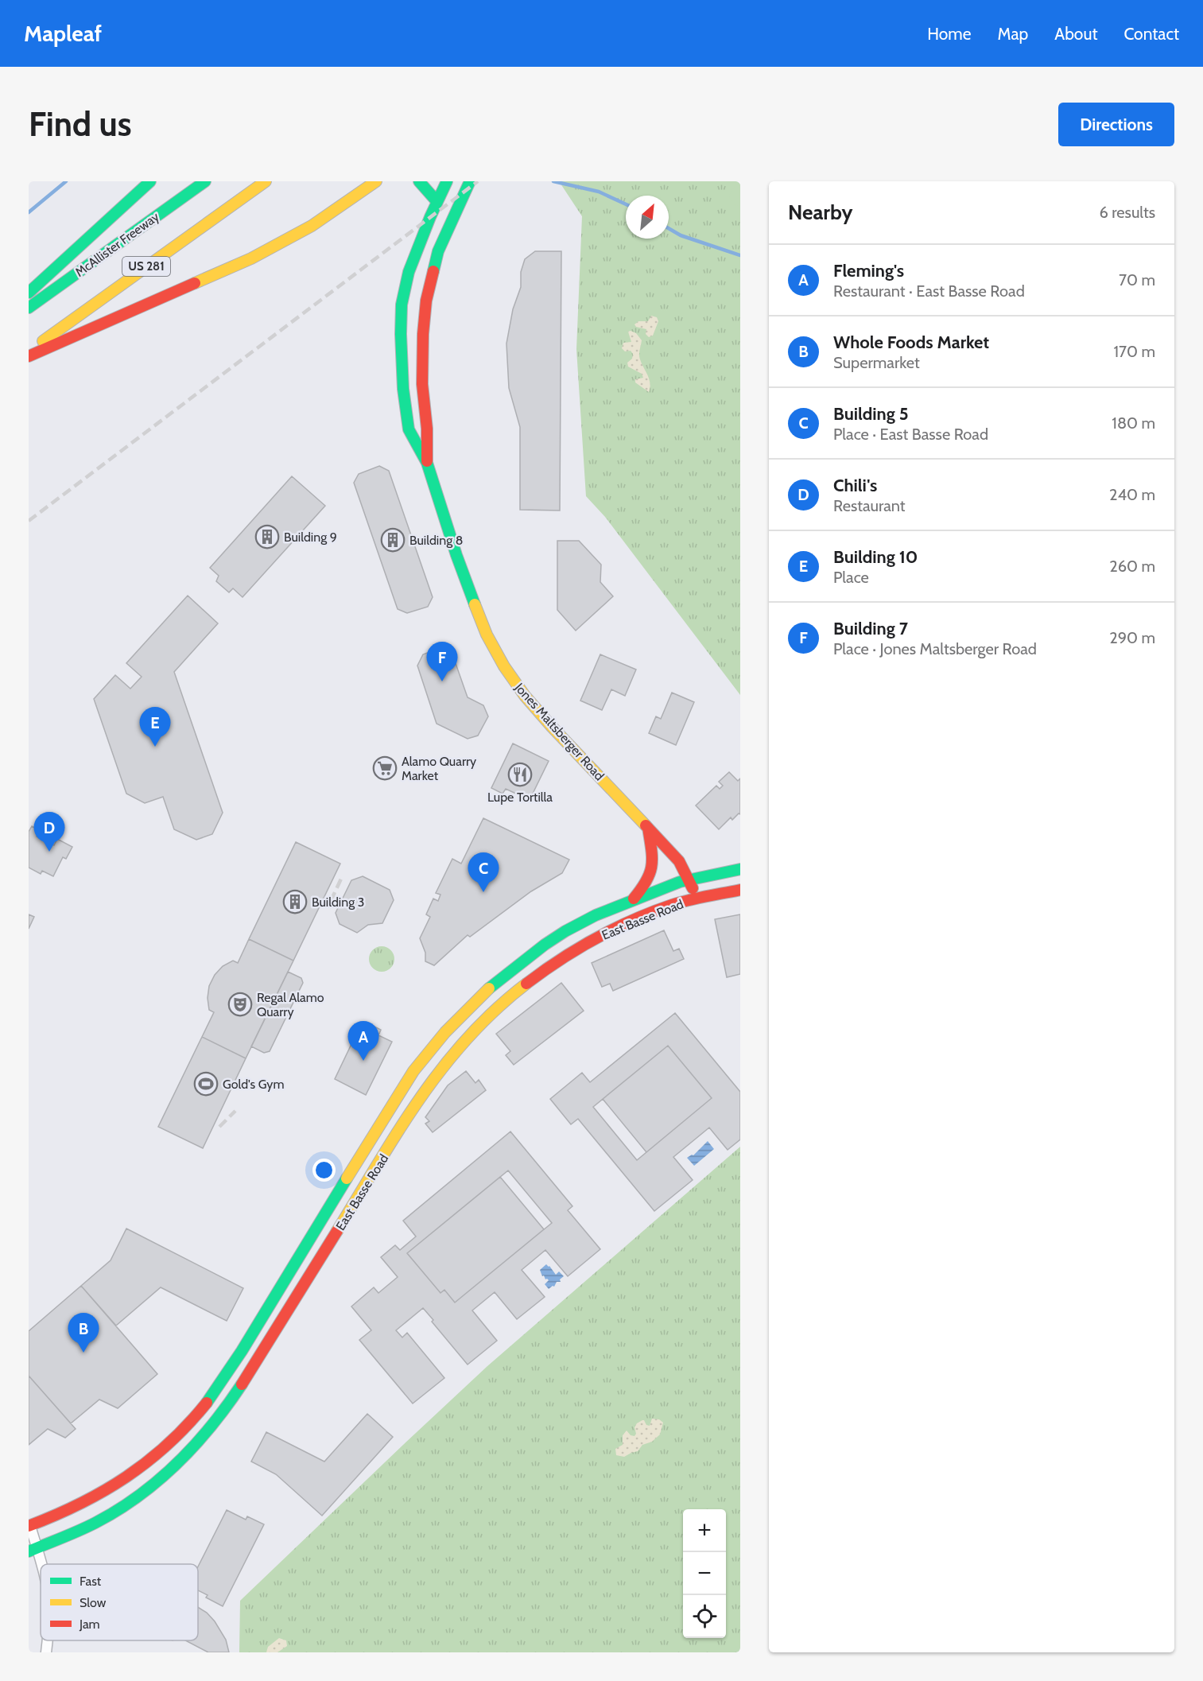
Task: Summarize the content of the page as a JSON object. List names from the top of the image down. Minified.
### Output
{"streets":{"main road":["McAllister Freeway","US 281","Jones Maltsberger Road","East Basse Road"]},"crossings":[["Jones Maltsberger Road","East Basse Road"]],"places":{"building":["Building 9","Building 8","Building 3"],"supermarket":["Alamo Quarry Market"],"restaurant":["Lupe Tortilla"],"theatre":["Regal Alamo Quarry"],"sports":["Gold's Gym"]},"legend":["Fast","Slow","Jam"],"north":"top right","page":{"header":"Mapleaf","nav":["Home","Map","About","Contact"],"buttons":"Directions","title":"Find us","heading":["Nearby","6 results"],"list":[{"mark":"A","name":"Fleming's","note":"Restaurant · East Basse Road","value":"70 m"},{"mark":"B","name":"Whole Foods Market","note":"Supermarket","value":"170 m"},{"mark":"C","name":"Building 5","note":"Place · East Basse Road","value":"180 m"},{"mark":"D","name":"Chili's","note":"Restaurant","value":"240 m"},{"mark":"E","name":"Building 10","note":"Place","value":"260 m"},{"mark":"F","name":"Building 7","note":"Place · Jones Maltsberger Road","value":"290 m"}],"pins":["F","E","D","C","A","B"],"map_buttons":["+","−"]}}
